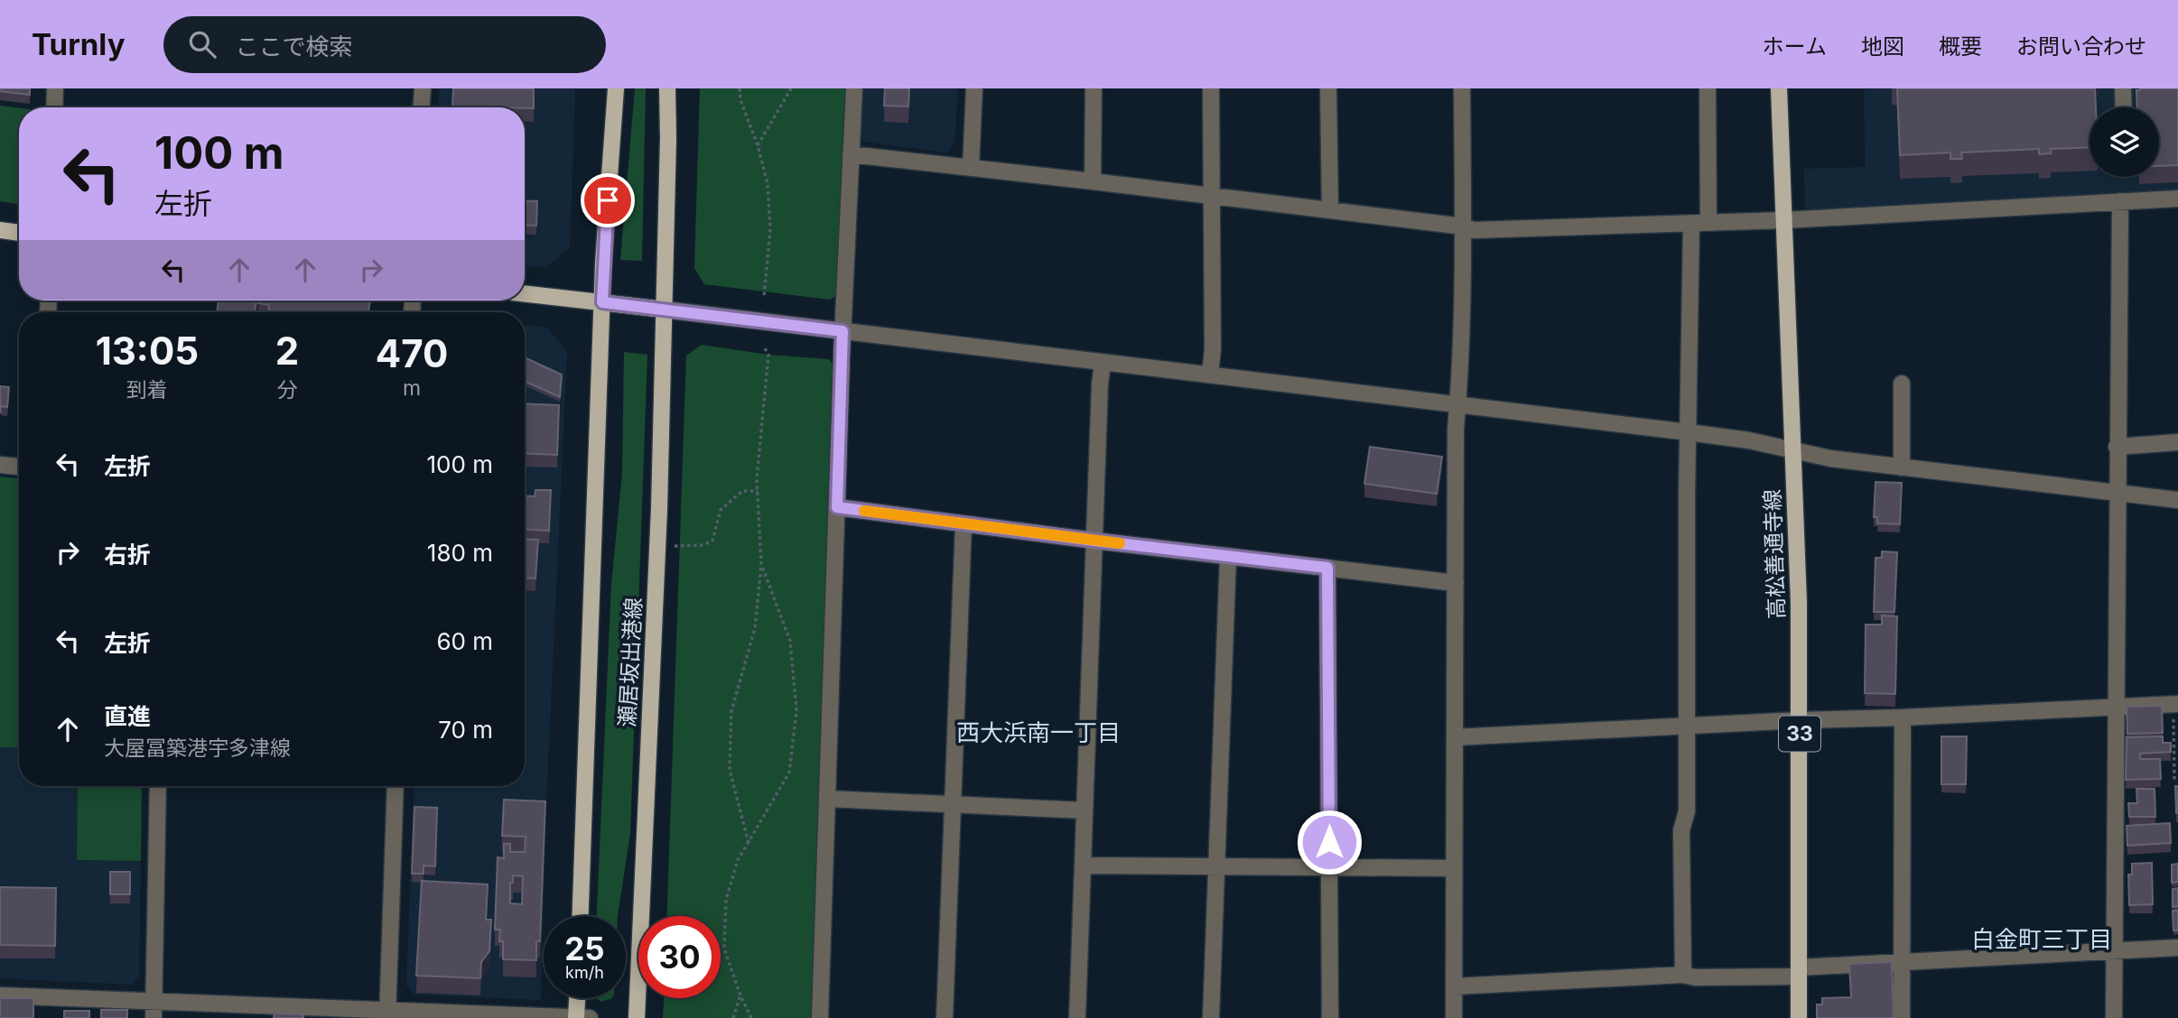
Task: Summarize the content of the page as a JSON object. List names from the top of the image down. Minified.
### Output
{"streets":{"main road":["高松善通寺線","瀬居坂出港線","33"]},"districts":["西大浜南一丁目","白金町三丁目"],"page":{"header":"Turnly","search":"ここで検索","nav":["ホーム","地図","概要","お問い合わせ"],"turn":["100 m","左折"],"eta":["13:05","到着","2","分","470","m"],"list":[{"name":"左折","value":"100 m"},{"name":"右折","value":"180 m"},{"name":"左折","value":"60 m"},{"name":"直進","note":"大屋冨築港宇多津線","value":"70 m"}],"speed":"25 km/h","limit":"30"}}
